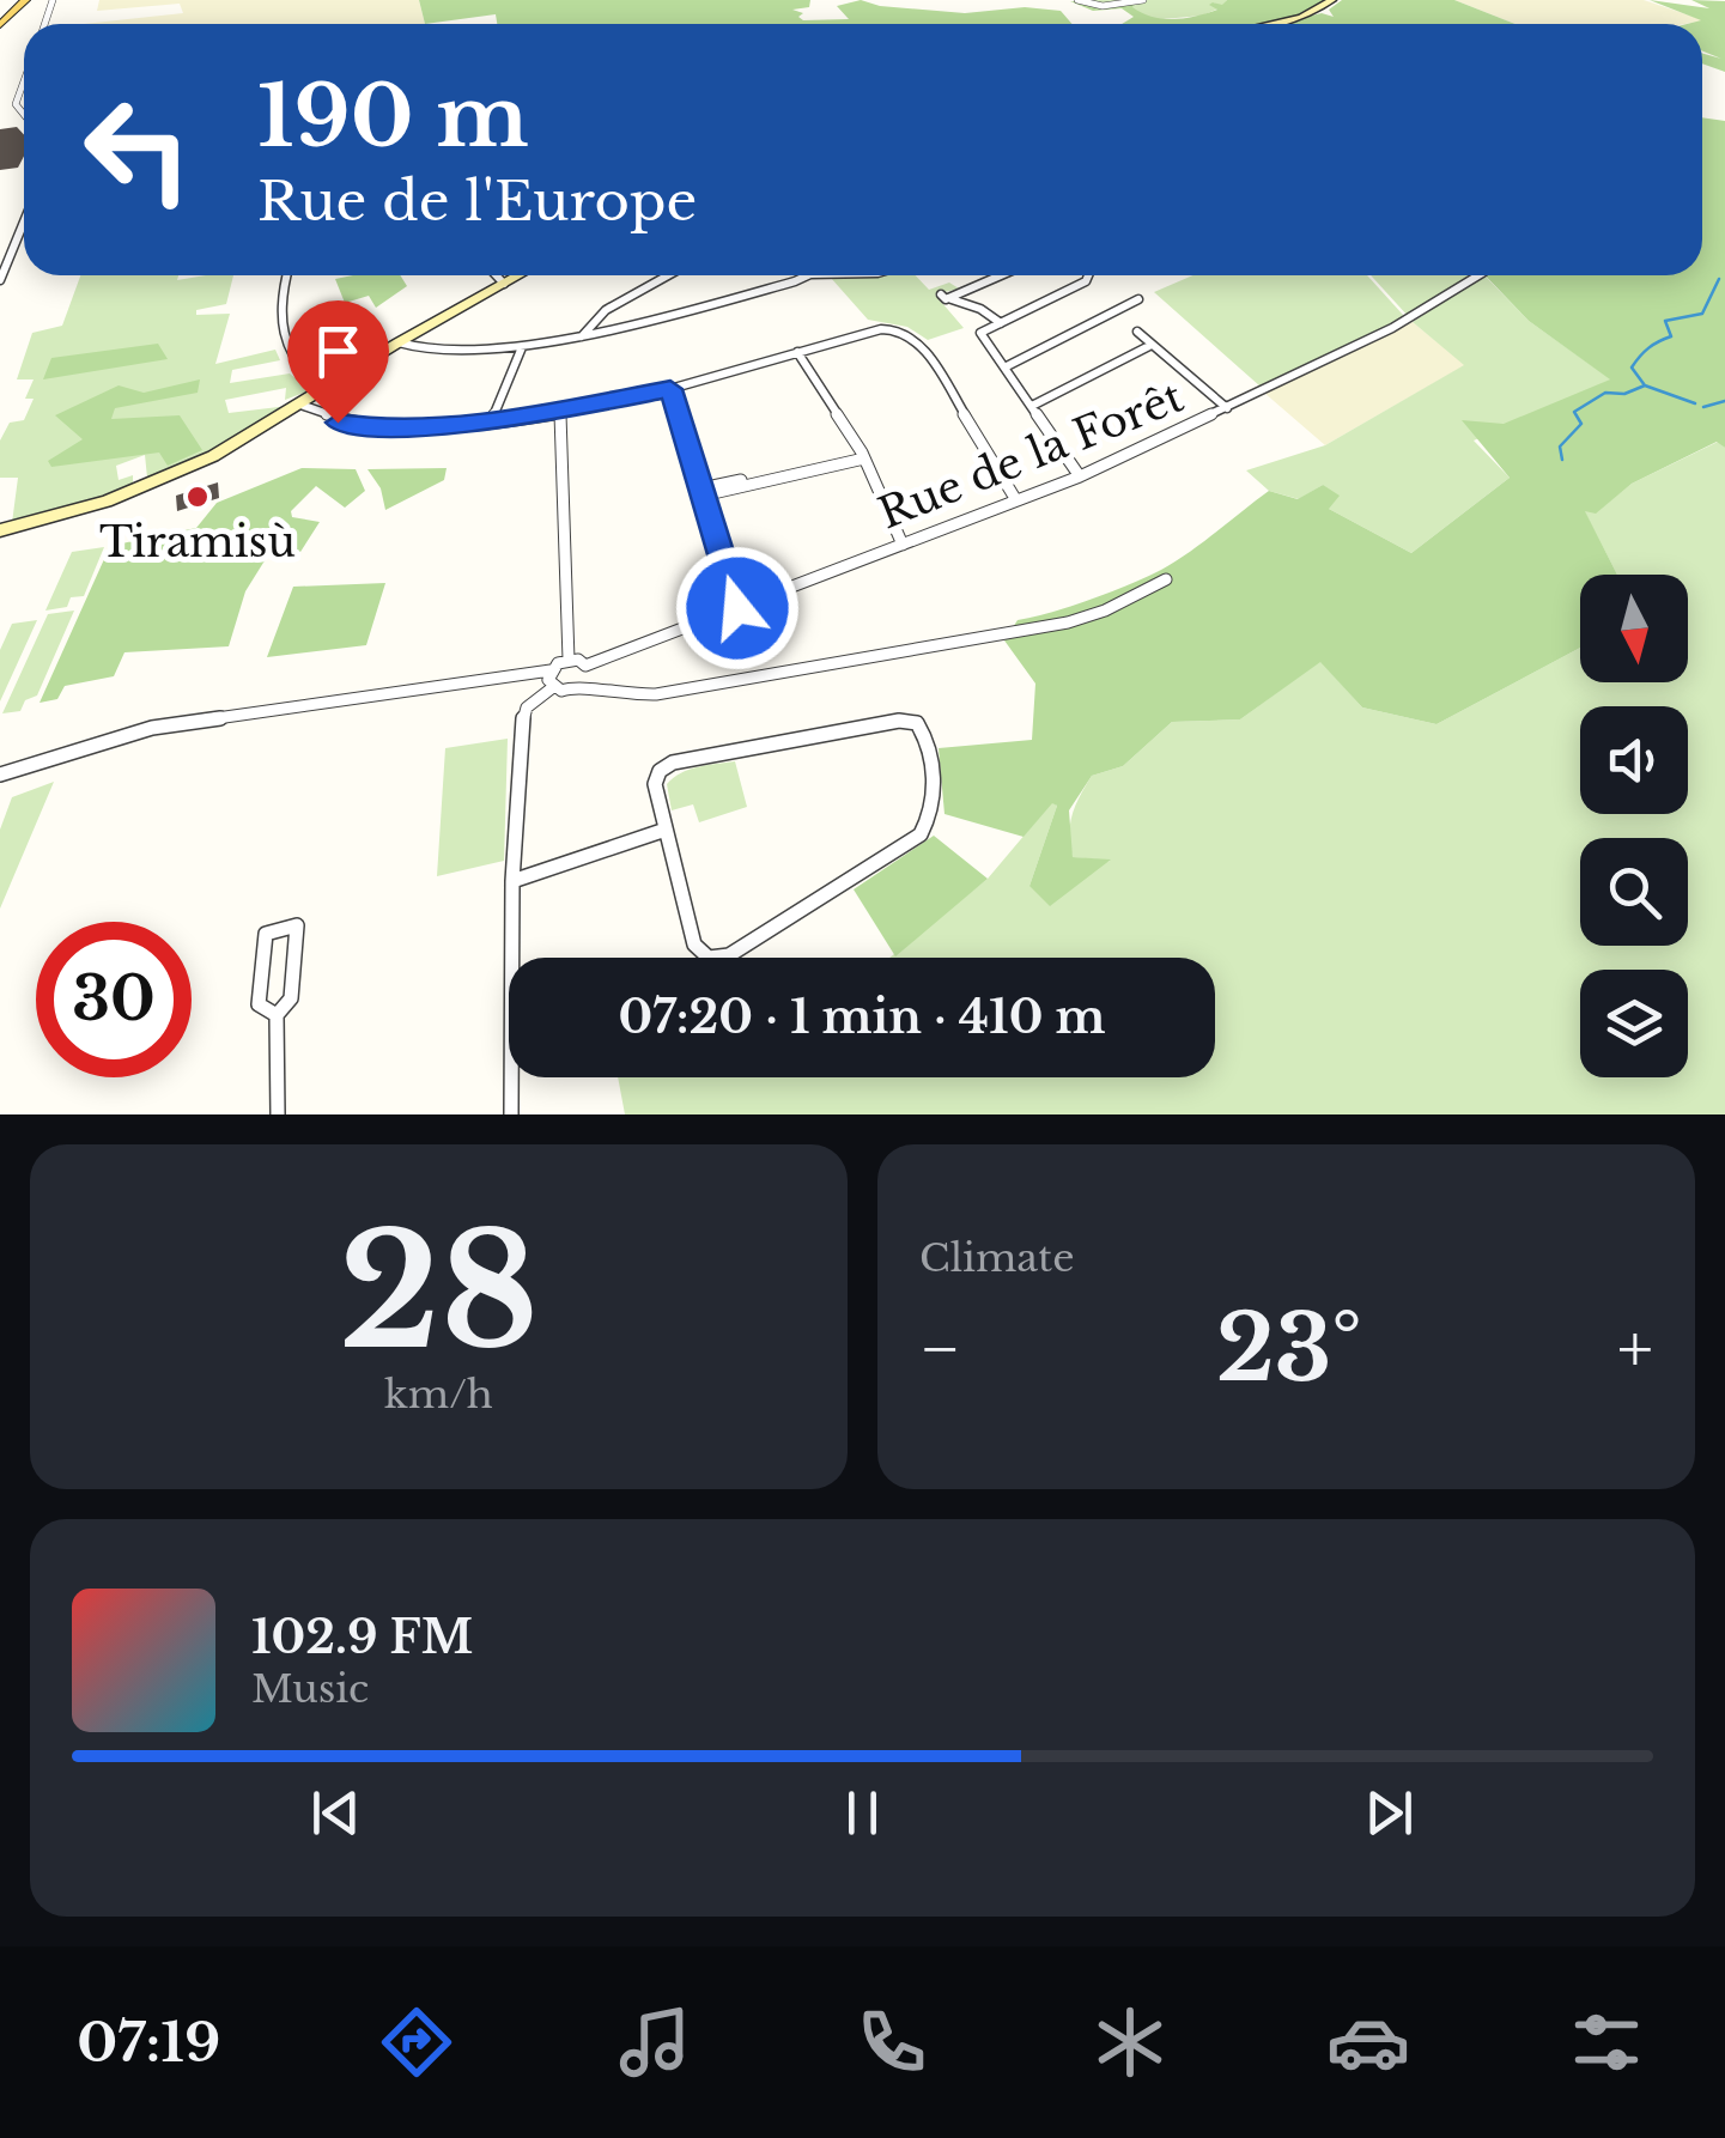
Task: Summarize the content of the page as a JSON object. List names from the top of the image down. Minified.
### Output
{"streets":{"street":["Rue de la Forêt"]},"places":["Tiramisù"],"north":"bottom","page":{"turn":["190 m","Rue de l'Europe"],"limit":"30","trip":"07:20 · 1 min · 410 m","tile":[["28","km/h"],"Climate"],"heat":["−","23°","+"],"song":["102.9 FM","Music"],"tabs":"07:19"}}
